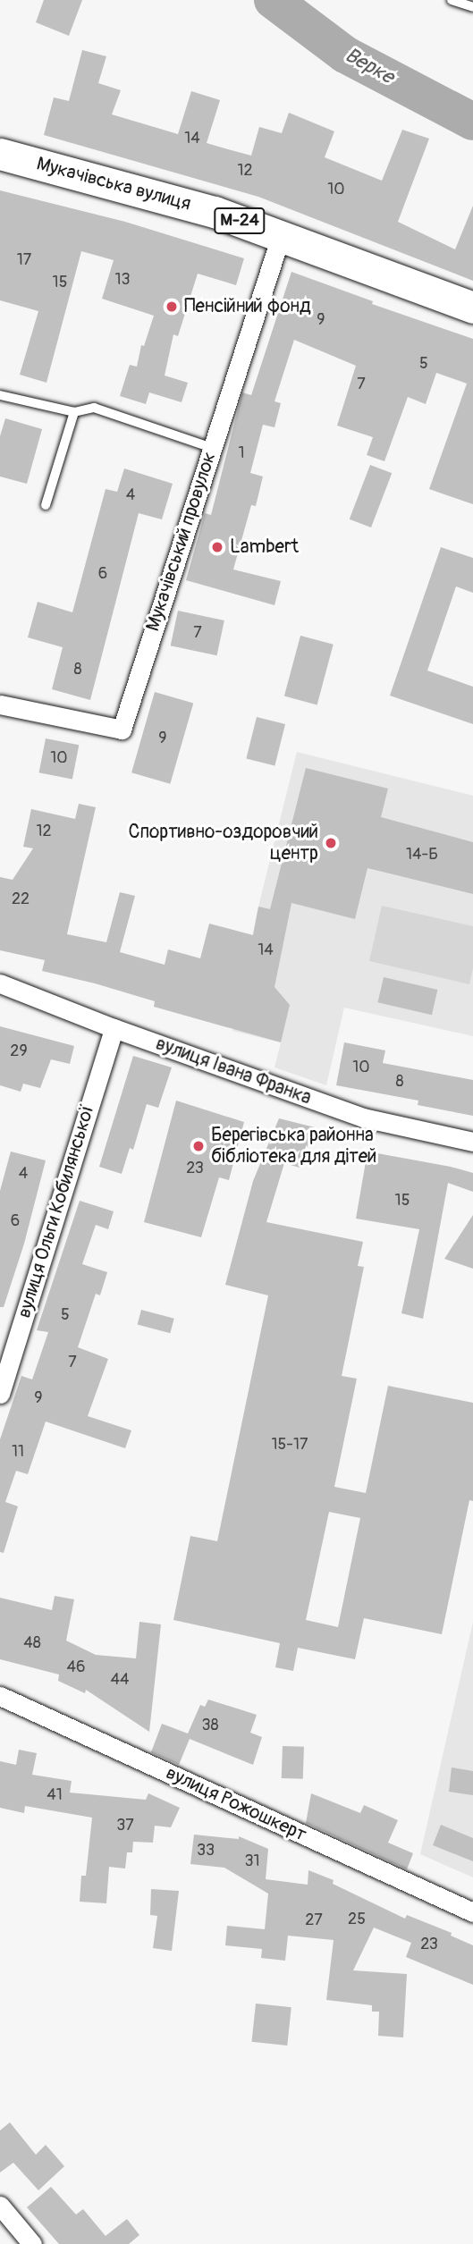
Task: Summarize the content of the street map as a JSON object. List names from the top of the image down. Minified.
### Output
{"streets":{"highway":["Мукачівська вулиця","М-24"],"street":["Мукачівський провулок","вулиця Івана Франка","вулиця Ольги Кобилянської","вулиця Рожошкерт"]},"crossings":[["Мукачівська вулиця","Мукачівський провулок"],["вулиця Івана Франка","вулиця Ольги Кобилянської"]],"water":["Верке"],"places":["Пенсійний фонд","Lambert","Спортивно-оздоровчий центр","Берегівська районна бібліотека для дітей"],"house_numbers":["14","12","10","17","13","15","9","5","7","1","4","6","7","8","9","10","12","14-Б","22","14","29","10","8","23","4","15","6","5","7","9","15-17","11","48","46","44","38","41","37","33","31","25","27","23"]}
